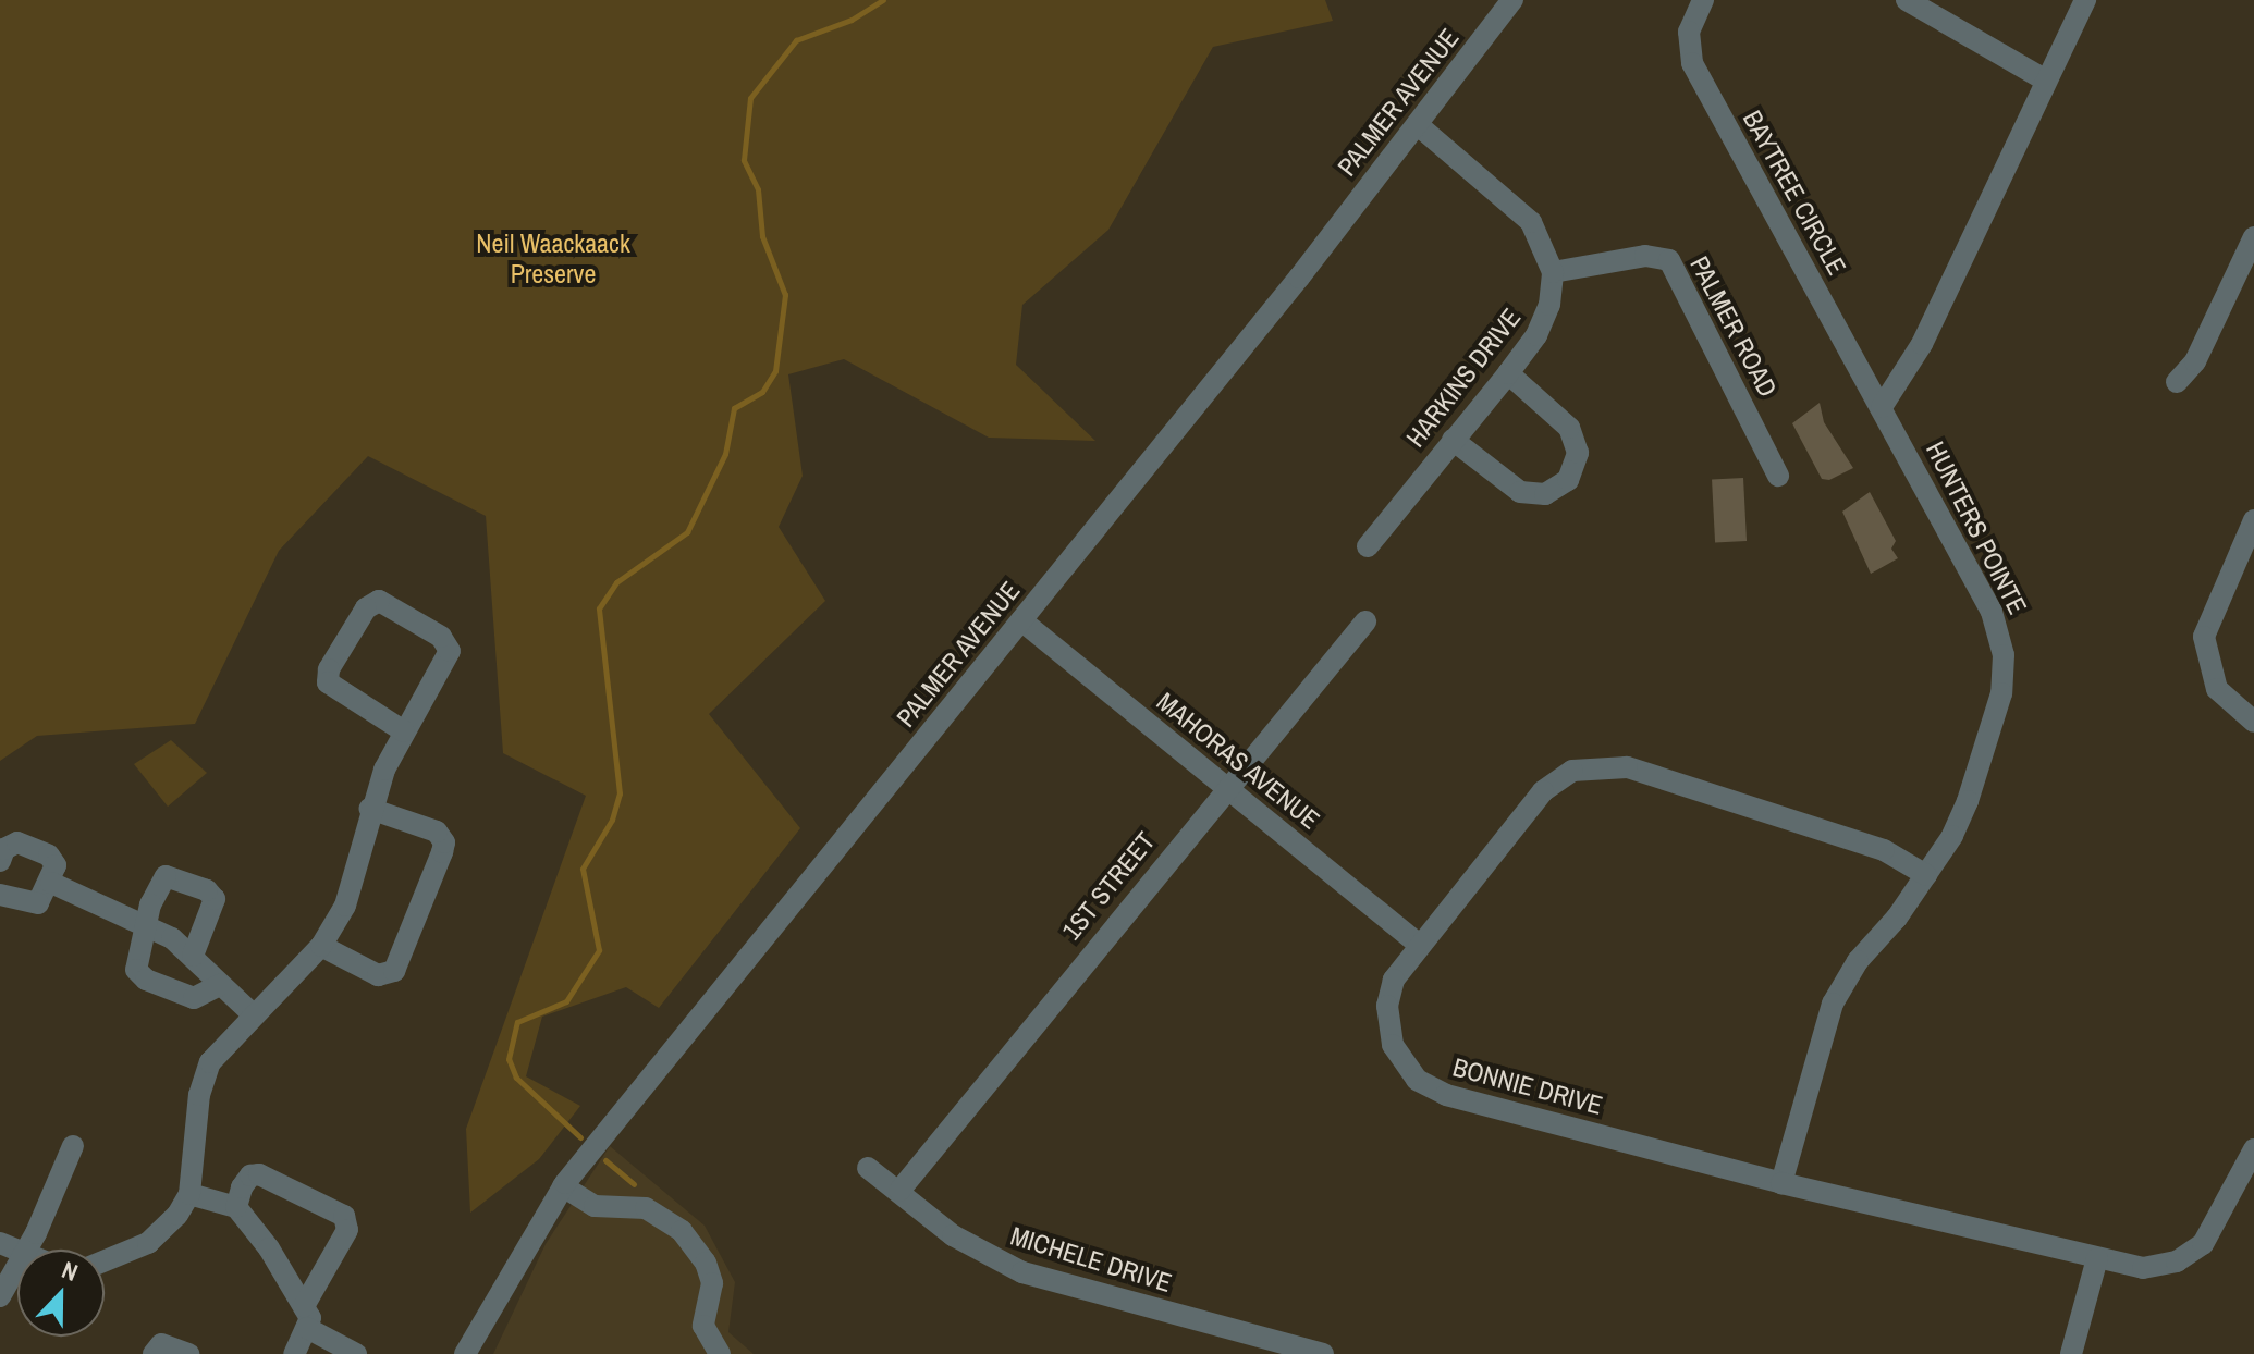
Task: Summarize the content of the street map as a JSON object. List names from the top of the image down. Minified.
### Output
{"streets":{"street":["PALMER AVENUE","BAYTREE CIRCLE","PALMER ROAD","HARKINS DRIVE","HUNTERS POINTE","MAHORAS AVENUE","1ST STREET","BONNIE DRIVE","MICHELE DRIVE"]},"crossings":[["PALMER AVENUE","MAHORAS AVENUE"],["BAYTREE CIRCLE","HUNTERS POINTE"],["PALMER ROAD","HARKINS DRIVE"],["HUNTERS POINTE","BONNIE DRIVE"],["MAHORAS AVENUE","1ST STREET"],["MAHORAS AVENUE","BONNIE DRIVE"],["1ST STREET","MICHELE DRIVE"]],"parks":["Neil Waackaack Preserve"],"north":"top"}
